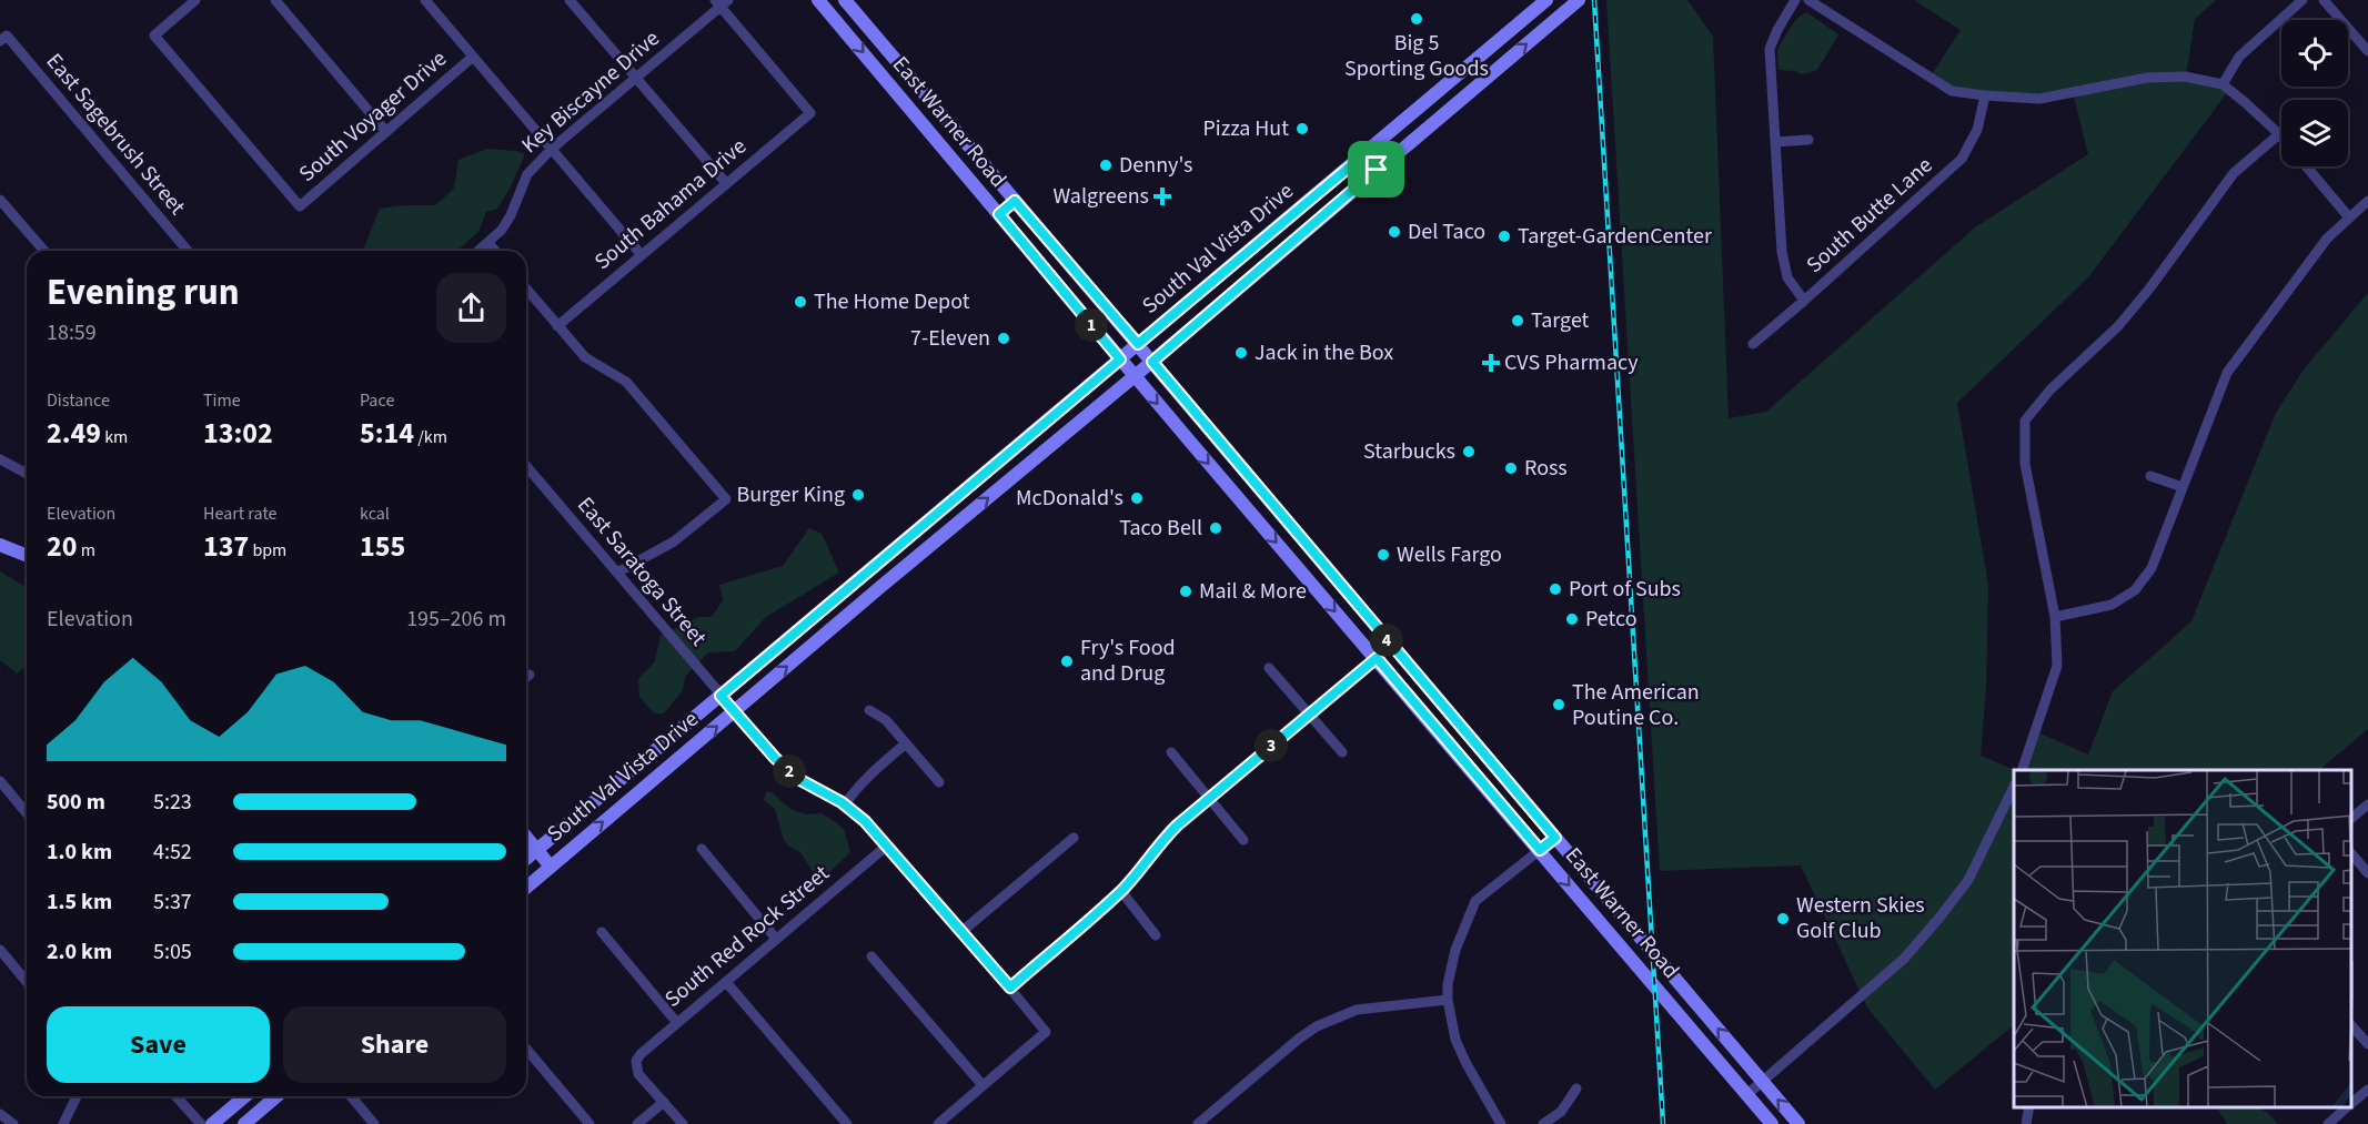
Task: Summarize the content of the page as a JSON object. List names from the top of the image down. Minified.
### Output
{"streets":{"main road":["East Warner Road","South Val Vista Drive"],"street":["Key Biscayne Drive","South Voyager Drive","East Sagebrush Street","South Bahama Drive","South Butte Lane","East Saratoga Street","South Red Rock Street"]},"crossings":[["Key Biscayne Drive","South Bahama Drive"],["East Warner Road","South Val Vista Drive"],["South Val Vista Drive","East Saratoga Street"],["East Saratoga Street","South Red Rock Street"]],"places":{"other":["Big 5 Sporting Goods","Pizza Hut","Denny's","Del Taco","Target-GardenCenter","The Home Depot","Target","7-Eleven","Jack in the Box","Starbucks","Ross","Burger King","McDonald's","Taco Bell","Wells Fargo","Port of Subs","Mail & More","Petco","Fry's Food and Drug","The American Poutine Co.","Western Skies Golf Club"],"health":["Walgreens","CVS Pharmacy"]},"page":{"heading":["Evening run","18:59"],"pins":["1","4","3","2"],"stats":[["Distance","2.49 km"],["Time","13:02"],["Pace","5:14 /km"],["Elevation","20 m"],["Heart rate","137 bpm"],["kcal","155"]],"chart":["Elevation","195–206 m"],"list":[{"name":"500 m","note":"5:23"},{"name":"1.0 km","note":"4:52"},{"name":"1.5 km","note":"5:37"},{"name":"2.0 km","note":"5:05"}],"buttons":["Save","Share"]}}
